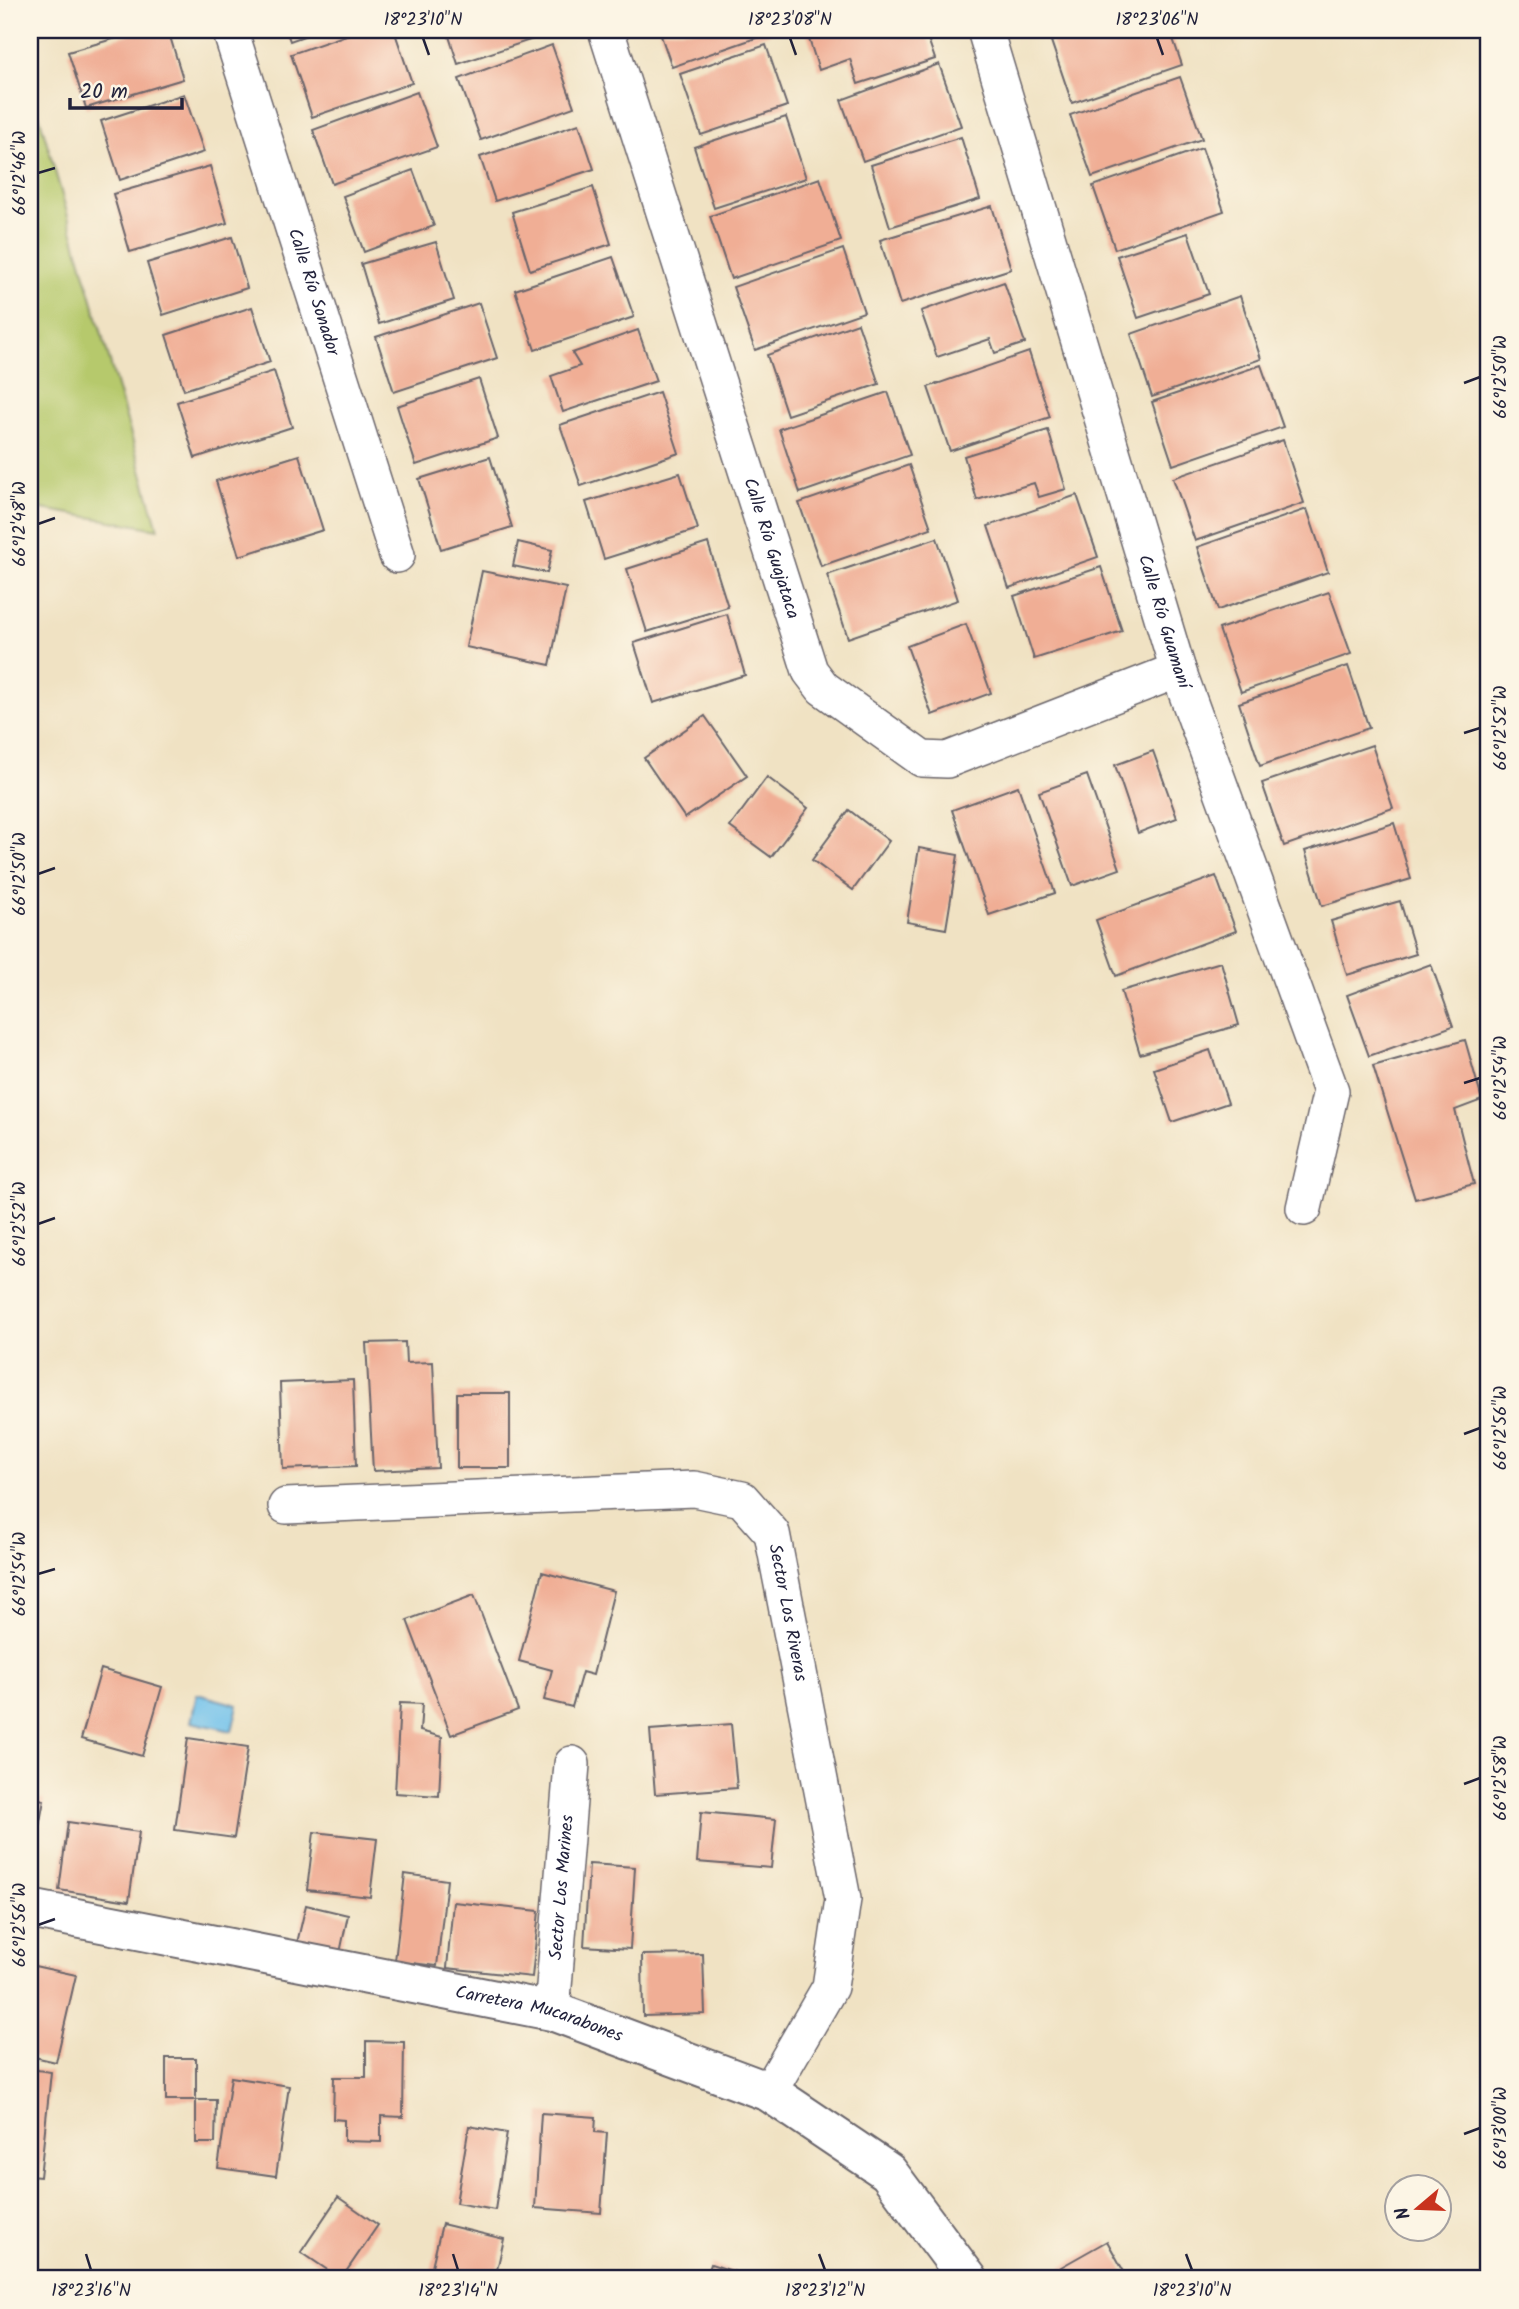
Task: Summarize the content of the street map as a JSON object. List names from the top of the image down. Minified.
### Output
{"streets":{"street":["Calle Río Sonador","Calle Río Guajataca","Calle Río Guamaní","Sector Los Riveras","Sector Los Marines","Carretera Mucarabones"]},"crossings":[["Calle Río Guajataca","Calle Río Guamaní"],["Sector Los Riveras","Carretera Mucarabones"],["Sector Los Marines","Carretera Mucarabones"]],"scale_bar":"20 m","north":"left","coordinates":["18°23'10\"N","18°23'08\"N","18°23'06\"N","66°12'46\"W","66°12'50\"W","66°12'48\"W","66°12'52\"W","66°12'54\"W","66°12'56\"W","66°12'58\"W","66°13'00\"W","18°23'16\"N","18°23'14\"N","18°23'12\"N"]}
